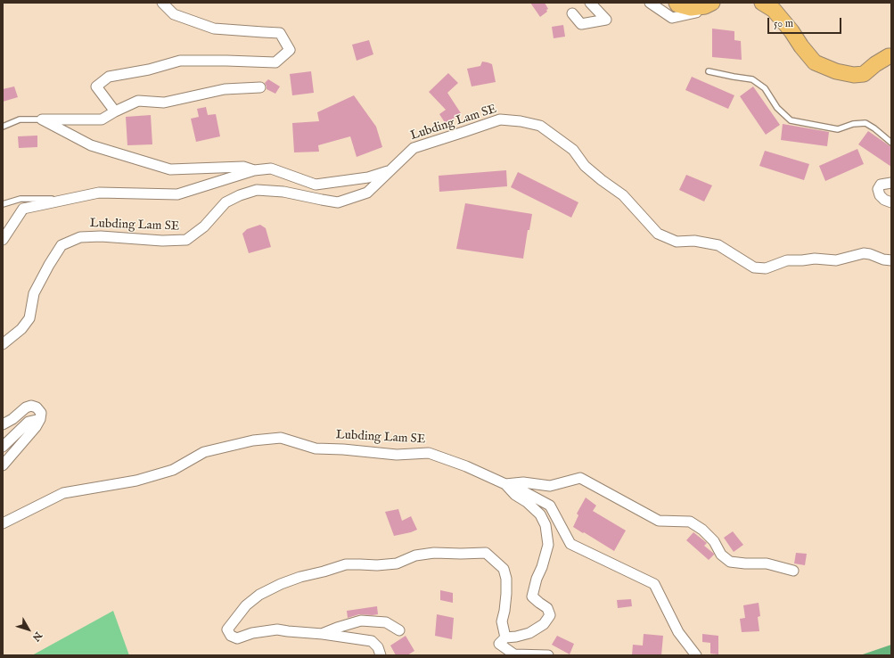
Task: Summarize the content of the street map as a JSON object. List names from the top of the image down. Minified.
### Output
{"streets":{"street":["Lubding Lam SE"]},"scale_bar":"50 m","north":"bottom right"}
